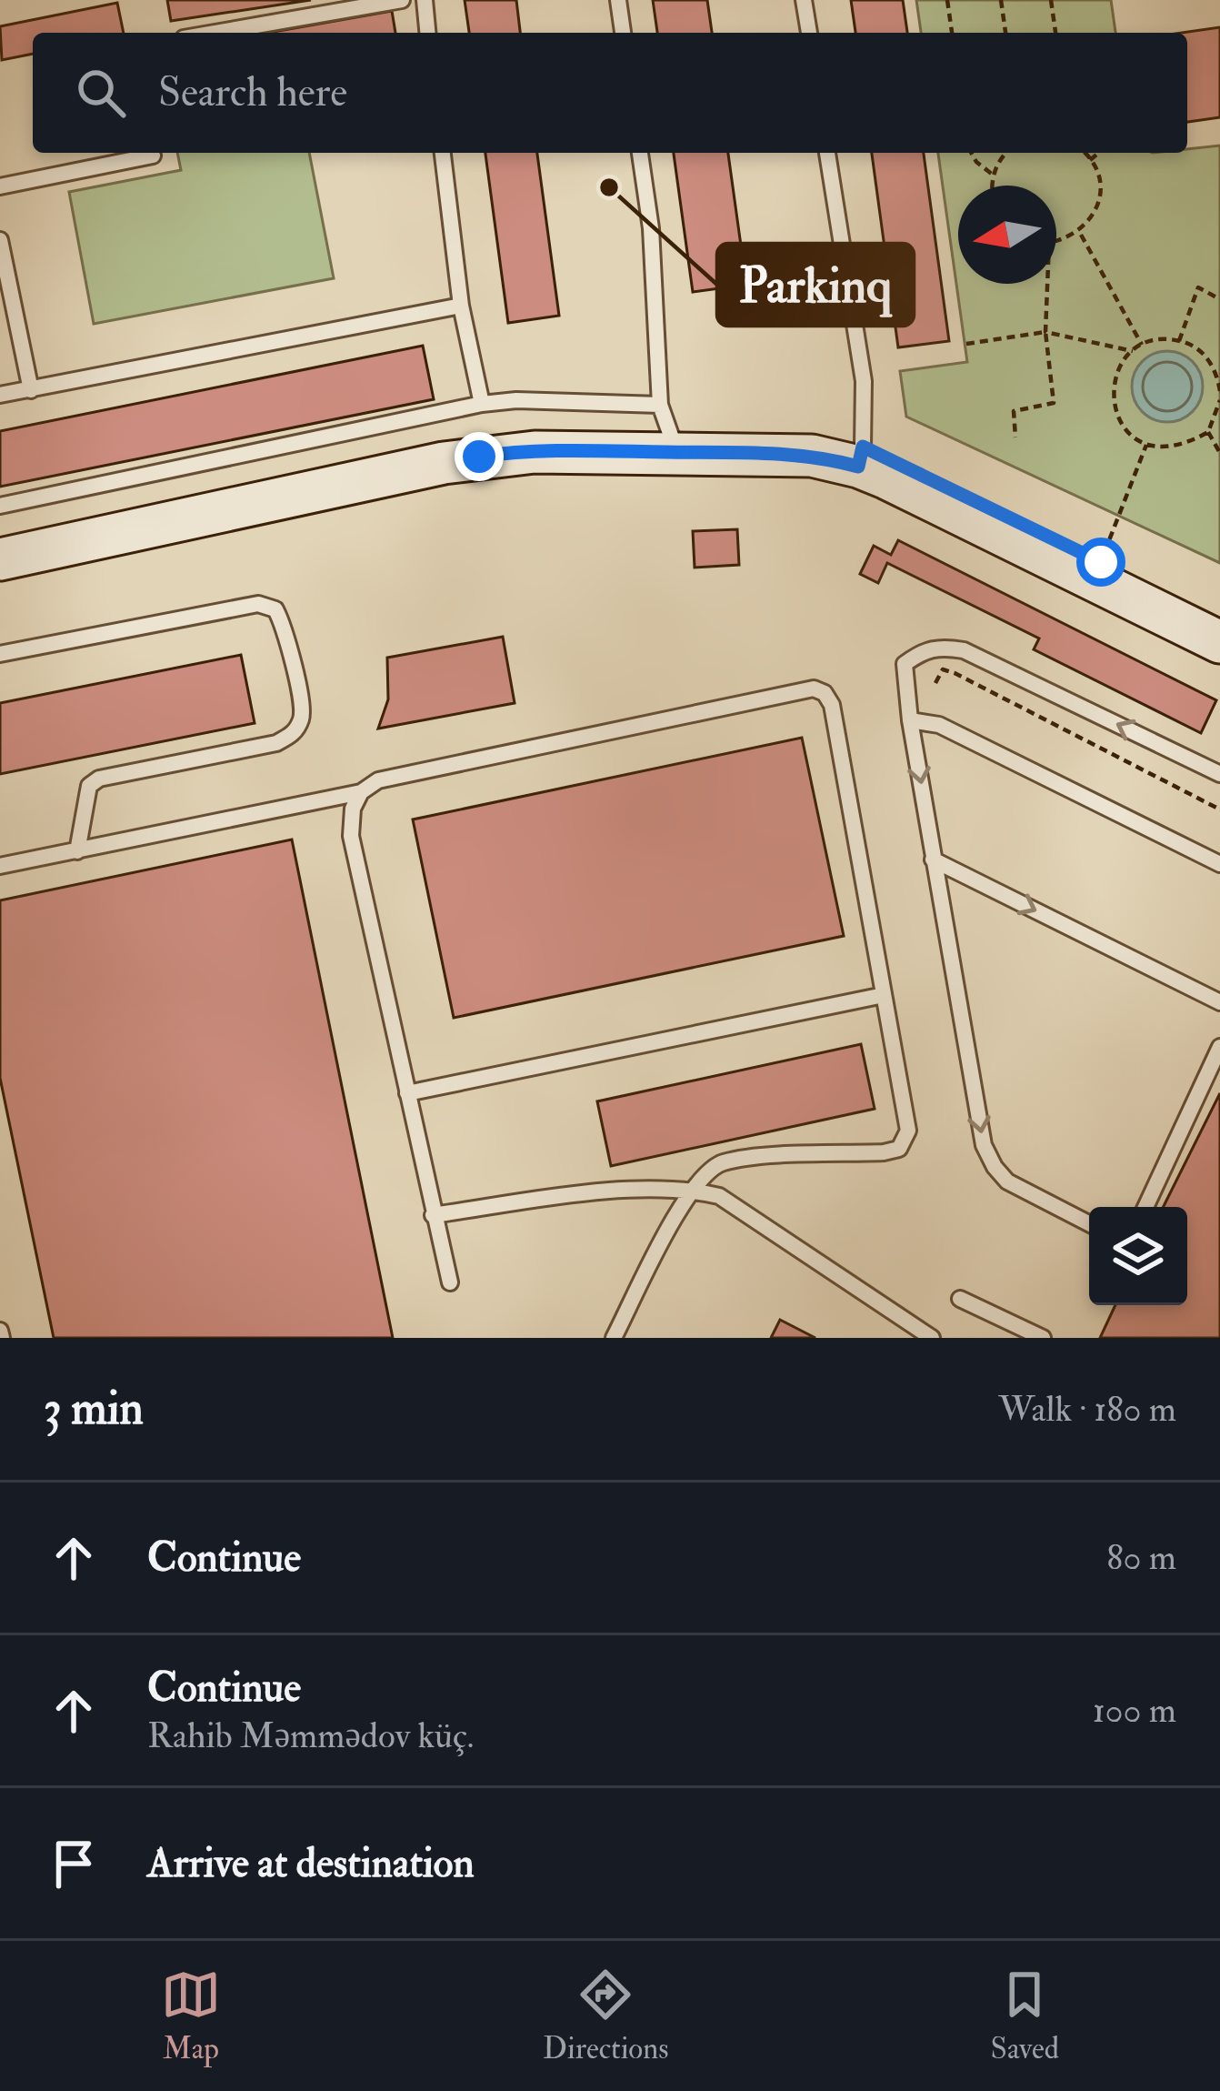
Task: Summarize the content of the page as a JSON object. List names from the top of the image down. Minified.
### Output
{"places":["Parkinq"],"north":"left","page":{"search":"Search here","heading":["3 min","Walk · 180 m"],"list":[["Continue","80 m"],["Continue","Rahib Məmmədov küç.","100 m"],"Arrive at destination"],"nav":["Map","Directions","Saved"]}}
